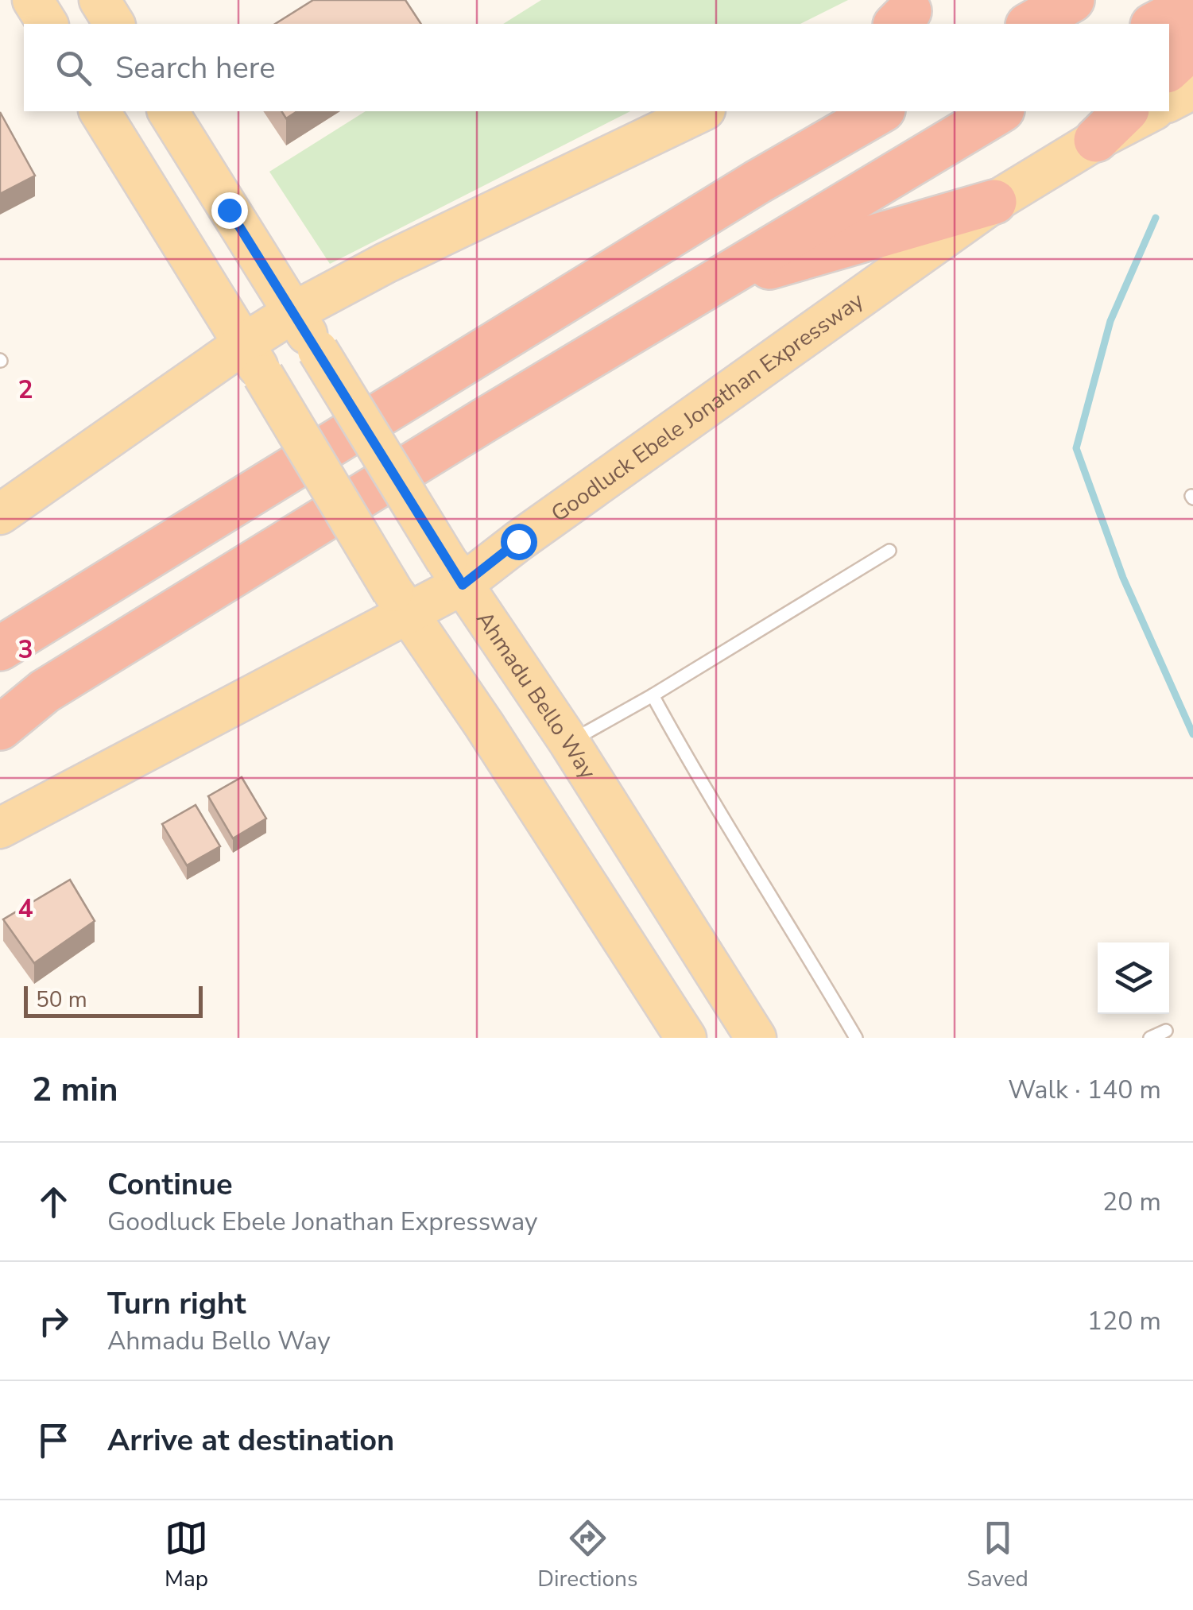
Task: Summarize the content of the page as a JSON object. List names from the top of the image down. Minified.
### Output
{"streets":{"main road":["Goodluck Ebele Jonathan Expressway","Ahmadu Bello Way"]},"crossings":[["Goodluck Ebele Jonathan Expressway","Ahmadu Bello Way"]],"scale_bar":"50 m","page":{"search":"Search here","scale":"50 m","heading":["2 min","Walk · 140 m"],"list":[["Continue","Goodluck Ebele Jonathan Expressway","20 m"],["Turn right","Ahmadu Bello Way","120 m"],"Arrive at destination"],"nav":["Map","Directions","Saved"]},"grid":{"rows":["2","3","4"]}}
